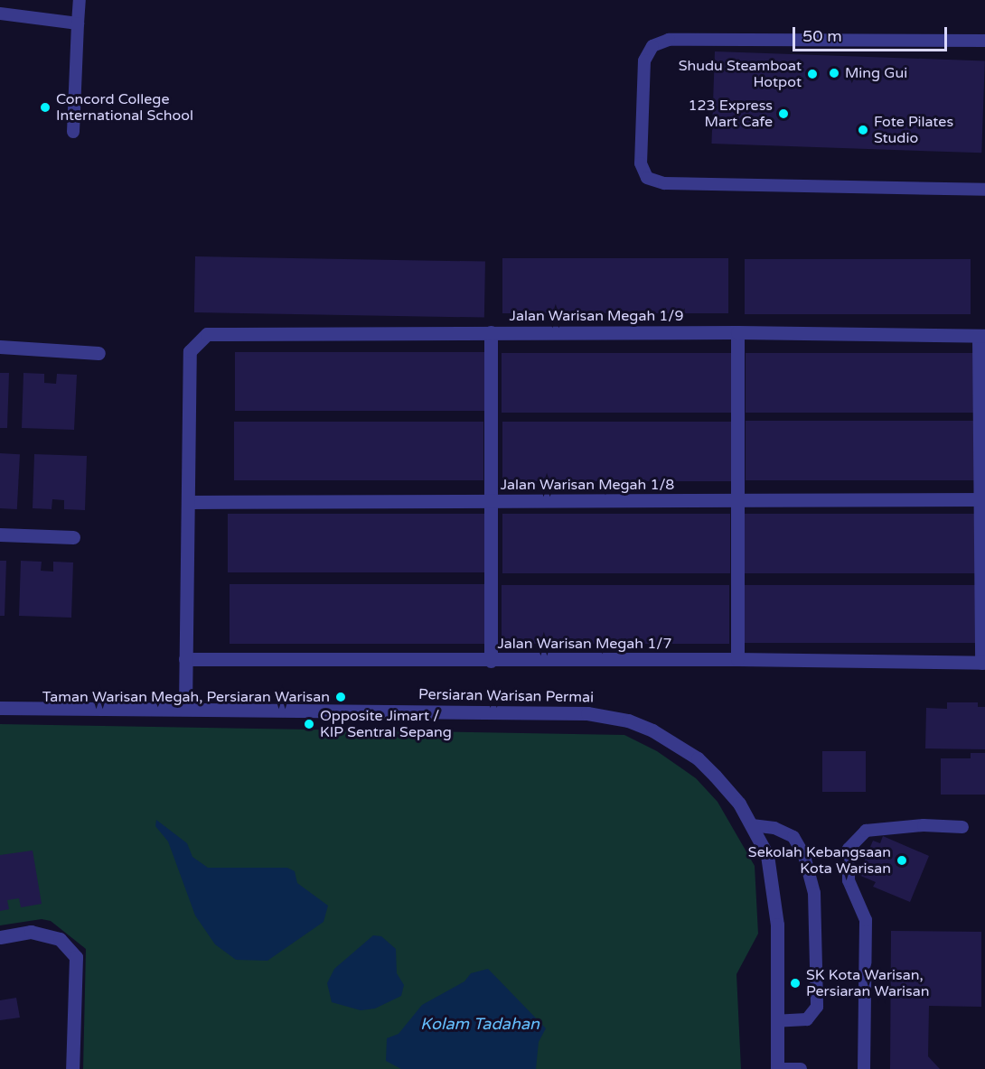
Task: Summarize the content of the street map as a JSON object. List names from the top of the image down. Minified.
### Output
{"streets":{"street":["Jalan Warisan Megah 1/9","Jalan Warisan Megah 1/8","Jalan Warisan Megah 1/7","Persiaran Warisan Permai"]},"crossings":[["Jalan Warisan Megah 1/9","Jalan Warisan Megah 1/8"]],"water":["Kolam Tadahan"],"places":["Ming Gui","Shudu Steamboat Hotpot","Concord College International School","123 Express Mart Cafe","Fote Pilates Studio","Taman Warisan Megah, Persiaran Warisan","Opposite Jimart / KIP Sentral Sepang","Sekolah Kebangsaan Kota Warisan","SK Kota Warisan, Persiaran Warisan"],"scale_bar":"50 m"}
